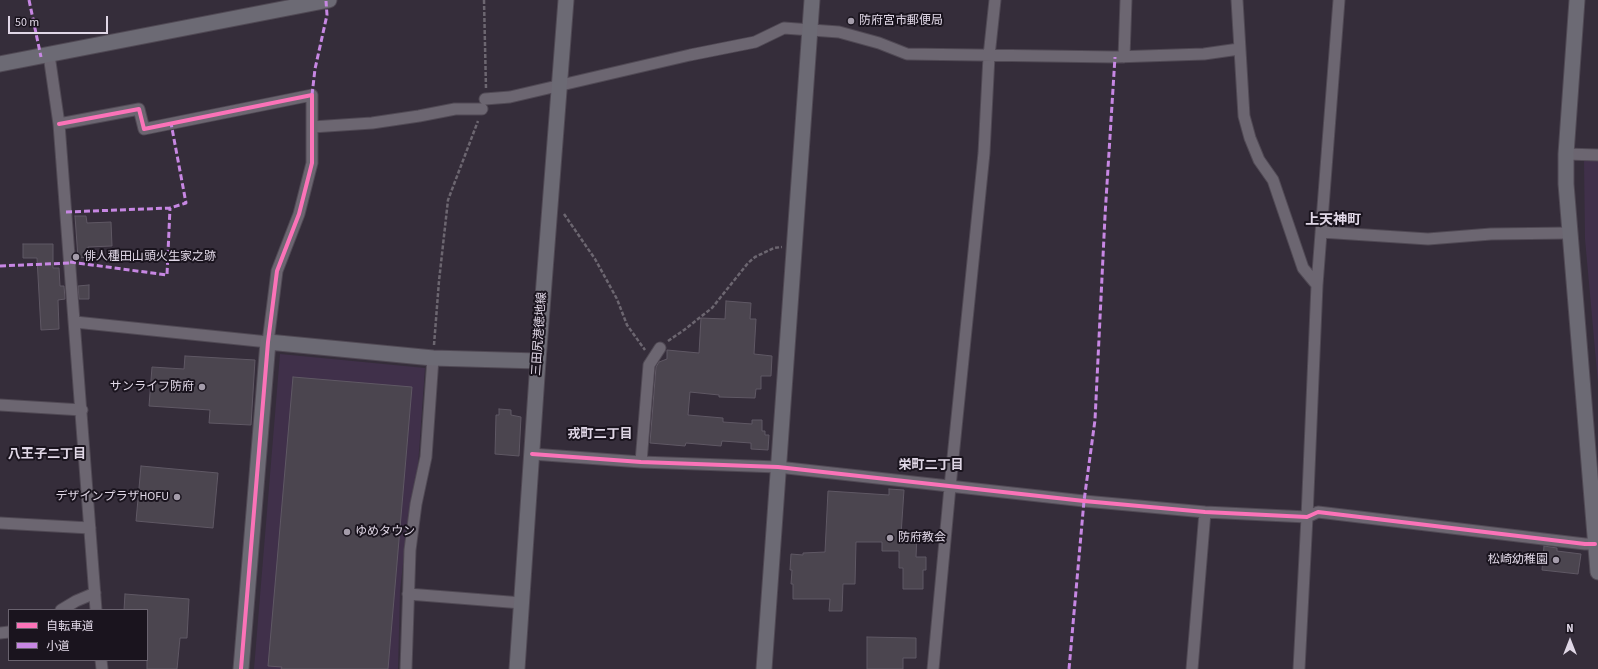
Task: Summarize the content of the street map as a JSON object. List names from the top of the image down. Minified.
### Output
{"streets":{"street":["三田尻港徳地線"]},"districts":["上天神町","戎町二丁目","八王子二丁目","栄町二丁目"],"places":["防府宮市郵便局","俳人種田山頭火生家之跡","サンライフ防府","デザインプラザHOFU","ゆめタウン","防府教会","松崎幼稚園"],"legend":["自転車道","小道"],"scale_bar":"50 m","north":"top"}
